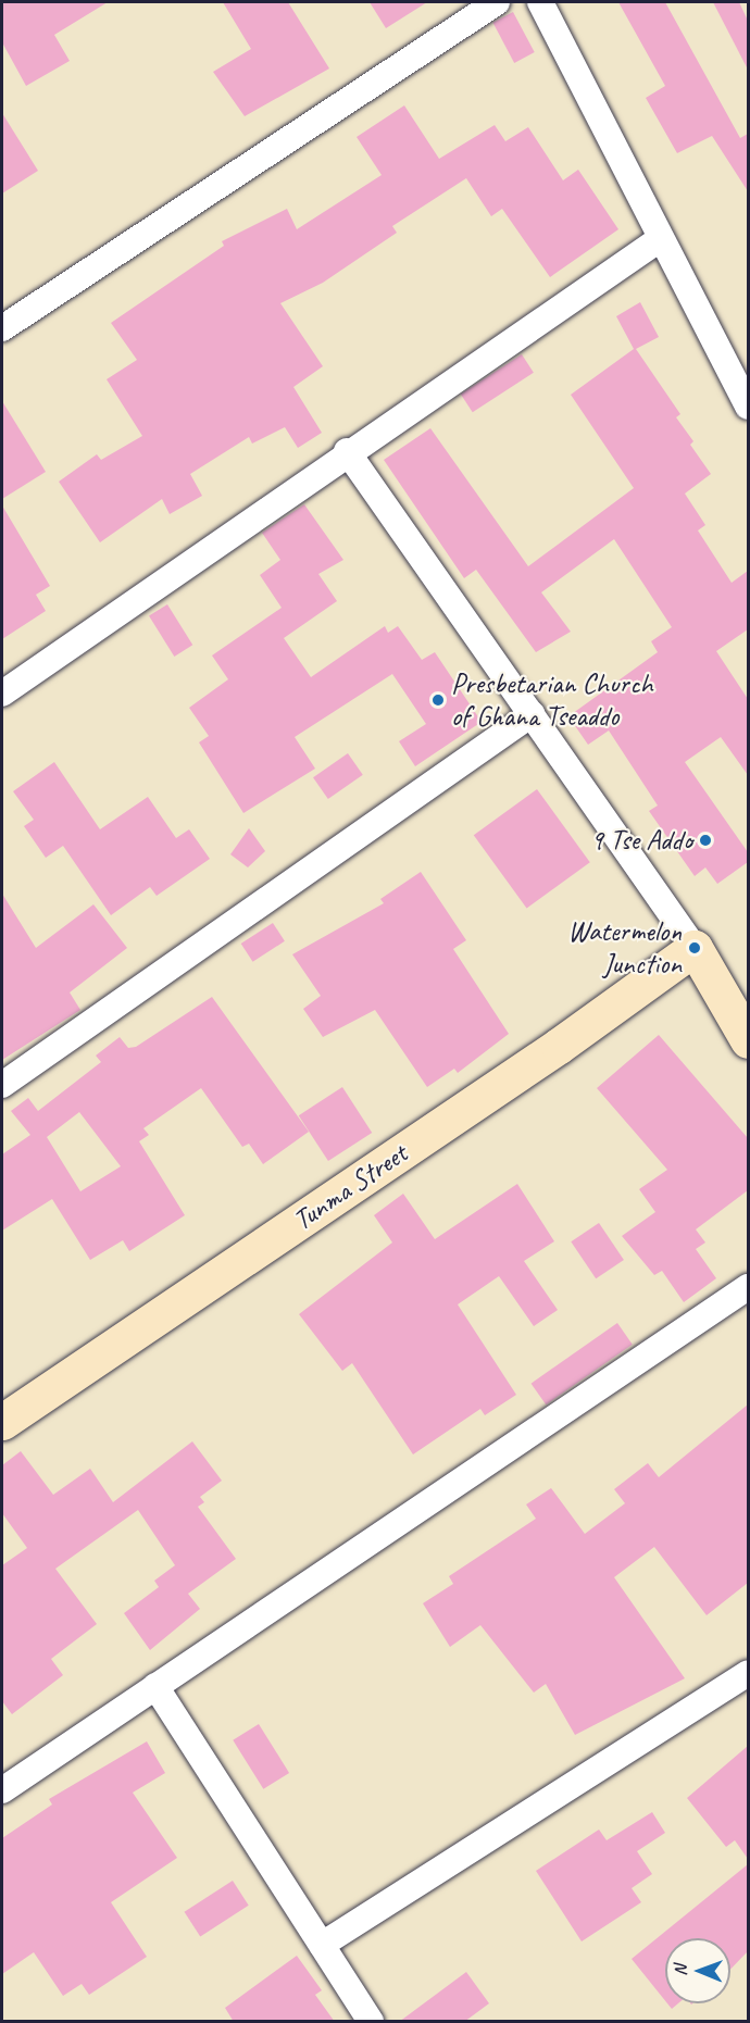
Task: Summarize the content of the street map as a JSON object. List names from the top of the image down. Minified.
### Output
{"streets":{"street":["Tunma Street"]},"places":["Presbetarian Church of Ghana Tseaddo","9 Tse Addo","Watermelon Junction"],"north":"left"}
